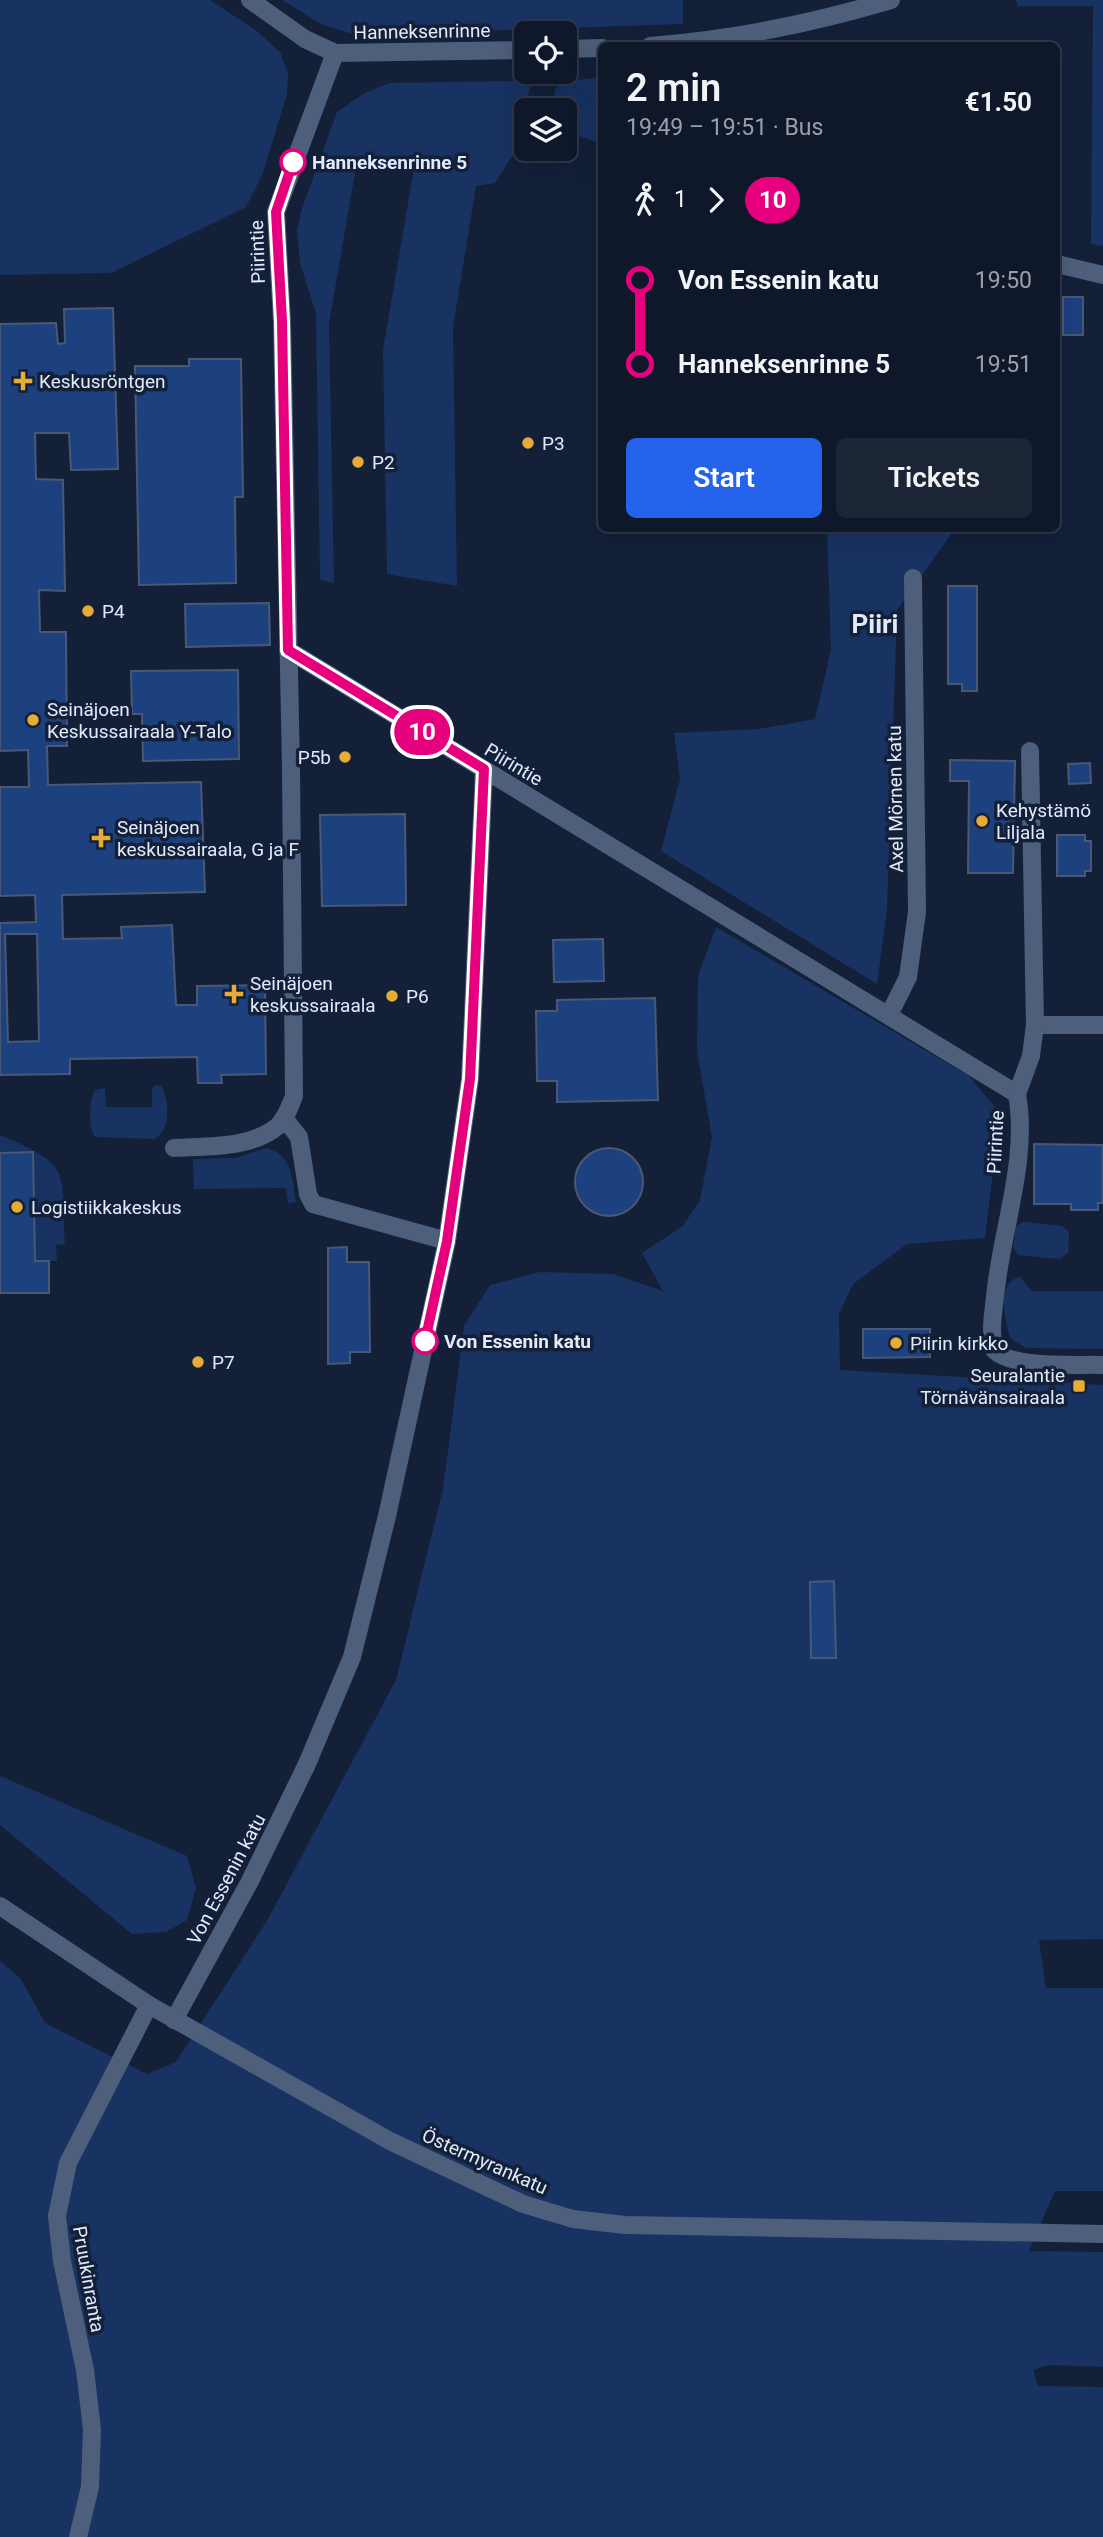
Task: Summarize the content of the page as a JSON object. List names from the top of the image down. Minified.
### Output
{"streets":{"street":["Hanneksenrinne","Piirintie","Axel Mörnen katu","Von Essenin katu","Östermyrankatu","Pruukinranta"]},"crossings":[["Hanneksenrinne","Piirintie"],["Piirintie","Axel Mörnen katu"],["Piirintie","Von Essenin katu"],["Von Essenin katu","Östermyrankatu"],["Östermyrankatu","Pruukinranta"]],"districts":["Piiri"],"places":{"other":["Hanneksenrinne 5","P3","P2","P4","Seinäjoen Keskussairaala Y-Talo","P5b","Kehystämö Liljala","P6","Logistiikkakeskus","Von Essenin katu","Piirin kirkko","P7"],"health":["Keskusröntgen","Seinäjoen keskussairaala, G ja F","Seinäjoen keskussairaala"],"transit":["Seuralantie Törnävänsairaala"]},"lines":["bus line 10"],"page":{"on_map":"10","heading":["2 min","19:49 – 19:51 · Bus","€1.50"],"legs":["1","10"],"list":[{"name":"Von Essenin katu","value":"19:50"},{"name":"Hanneksenrinne 5","value":"19:51"}],"buttons":["Start","Tickets"]}}
